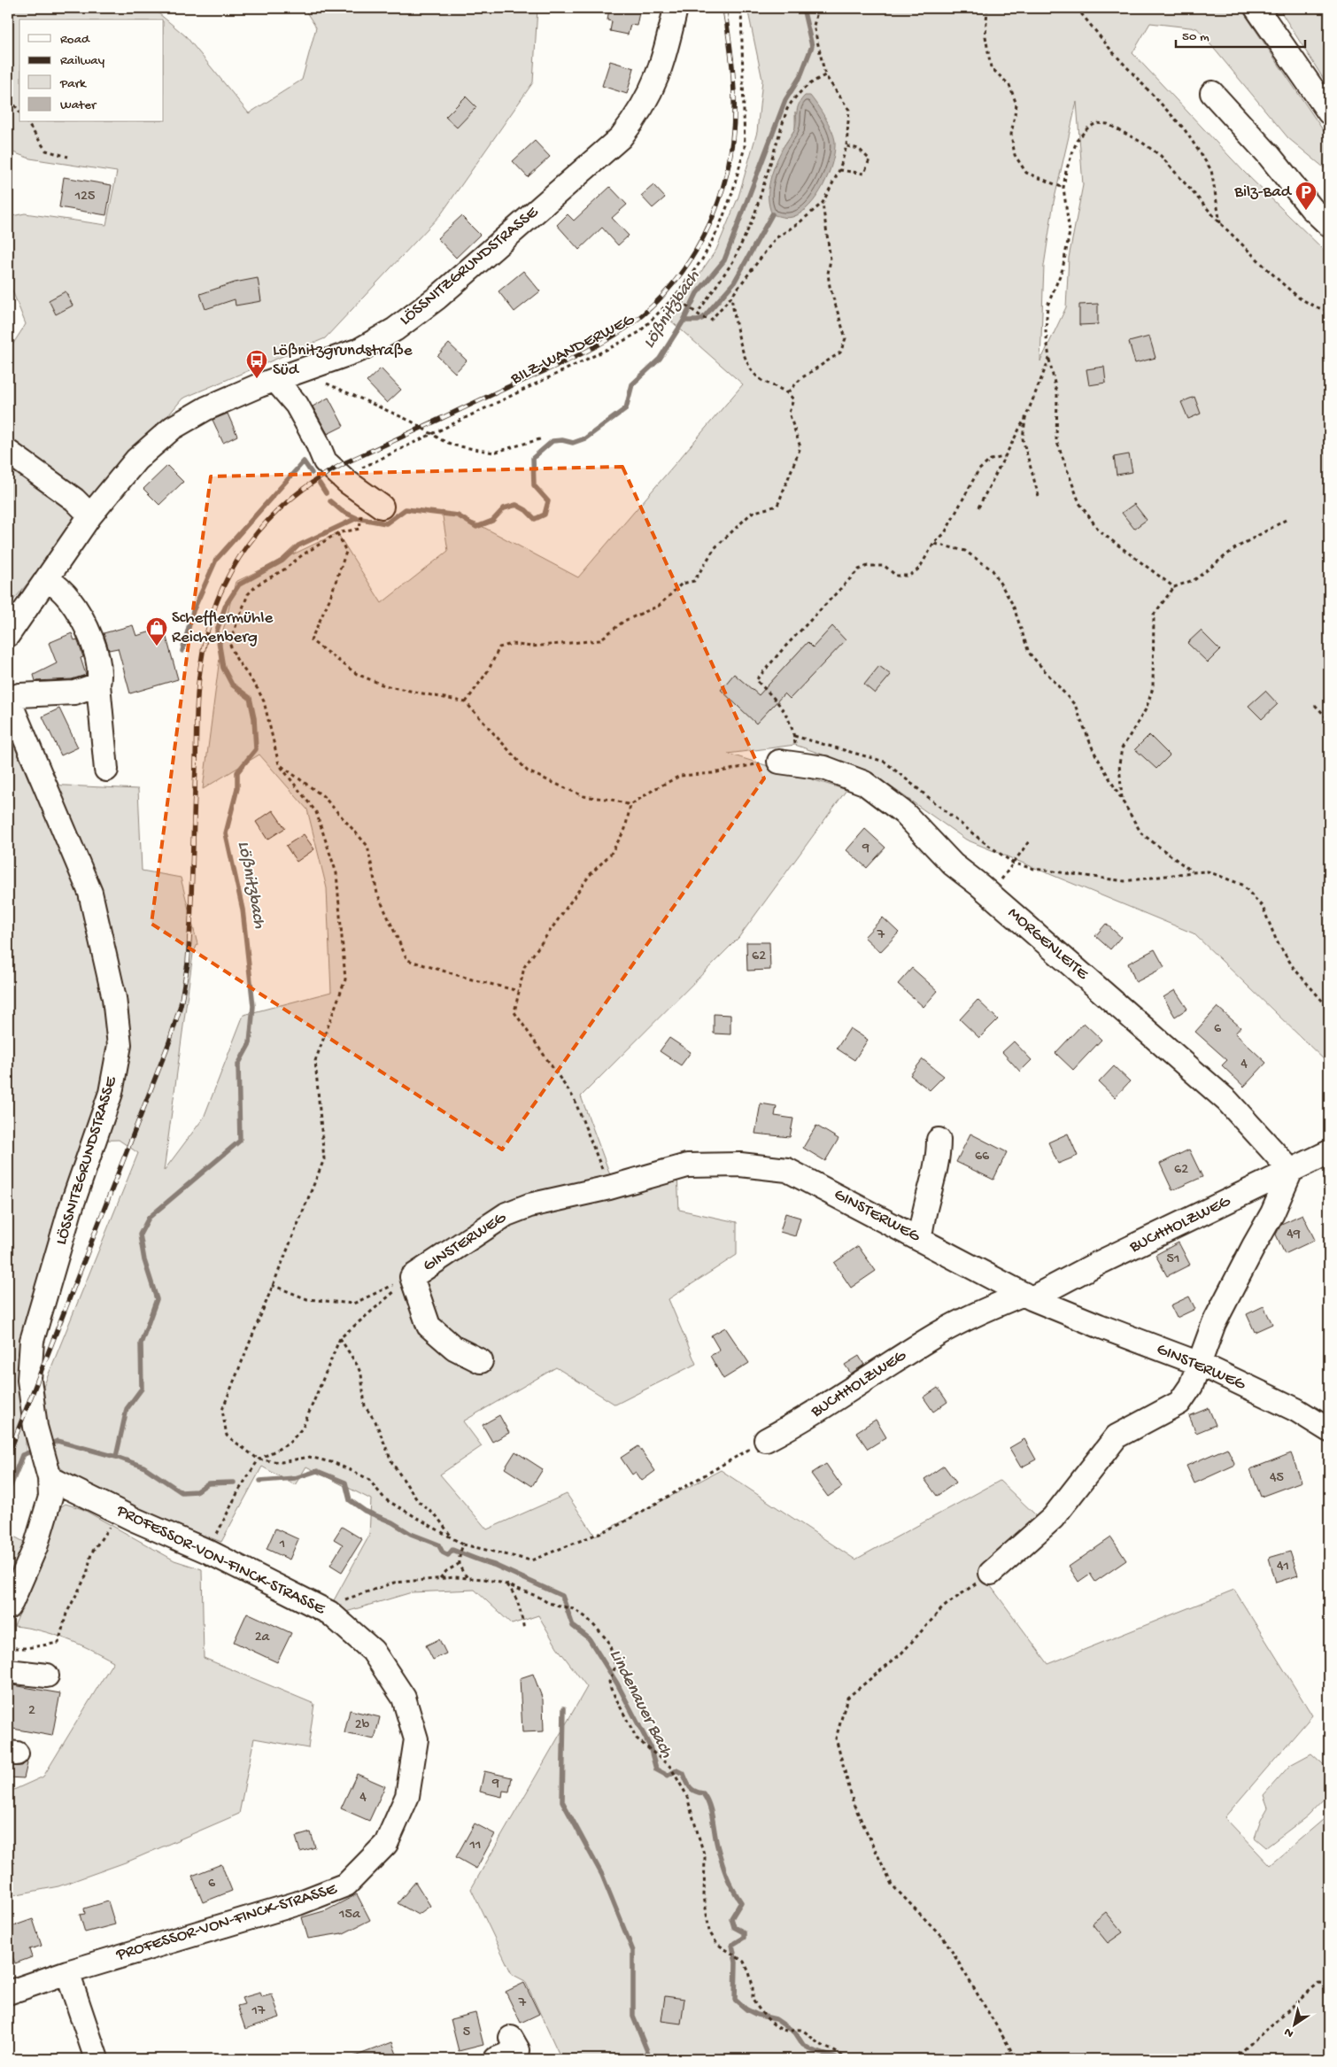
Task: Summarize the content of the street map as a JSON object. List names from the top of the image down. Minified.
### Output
{"streets":{"street":["LÖSSNITZGRUNDSTRASSE","MORGENLEITE","GINSTERWEG","BUCHHOLZWEG","PROFESSOR-VON-FINCK-STRASSE"],"path":["BILZ-WANDERWEG"]},"crossings":[["LÖSSNITZGRUNDSTRASSE","PROFESSOR-VON-FINCK-STRASSE"],["MORGENLEITE","BUCHHOLZWEG"],["GINSTERWEG","BUCHHOLZWEG"]],"water":["Lößnitzbach","Lindenauer Bach"],"places":{"parking":["Bilz-Bad"],"bus stop":["Lößnitzgrundstraße Süd"],"shop":["Schefflermühle Reichenberg"]},"house_numbers":["125","9","7","62","6","4","66","62","49","51","45","1","41","2a","2","2b","9","4","11","6","15a","7","17","5"],"legend":["Road","Railway","Park","Water"],"scale_bar":"50 m","north":"bottom left"}
